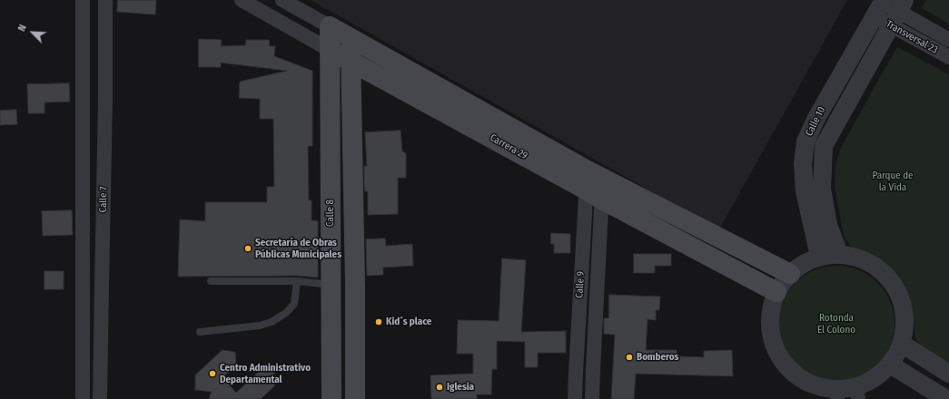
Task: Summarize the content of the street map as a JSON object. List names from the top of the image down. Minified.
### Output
{"streets":{"main road":["Carrera 29","Calle 8"],"street":["Transversal 23","Calle 10","Calle 7","Calle 9"]},"crossings":[["Transversal 23","Calle 10"],["Carrera 29","Calle 8"],["Carrera 29","Calle 9"]],"parks":["Parque de la Vida","Rotonda El Colono"],"places":["Secretaría de Obras Públicas Municipales","Kid´s place","Bomberos","Centro Administrativo Departamental","Iglesia"],"north":"top left"}
